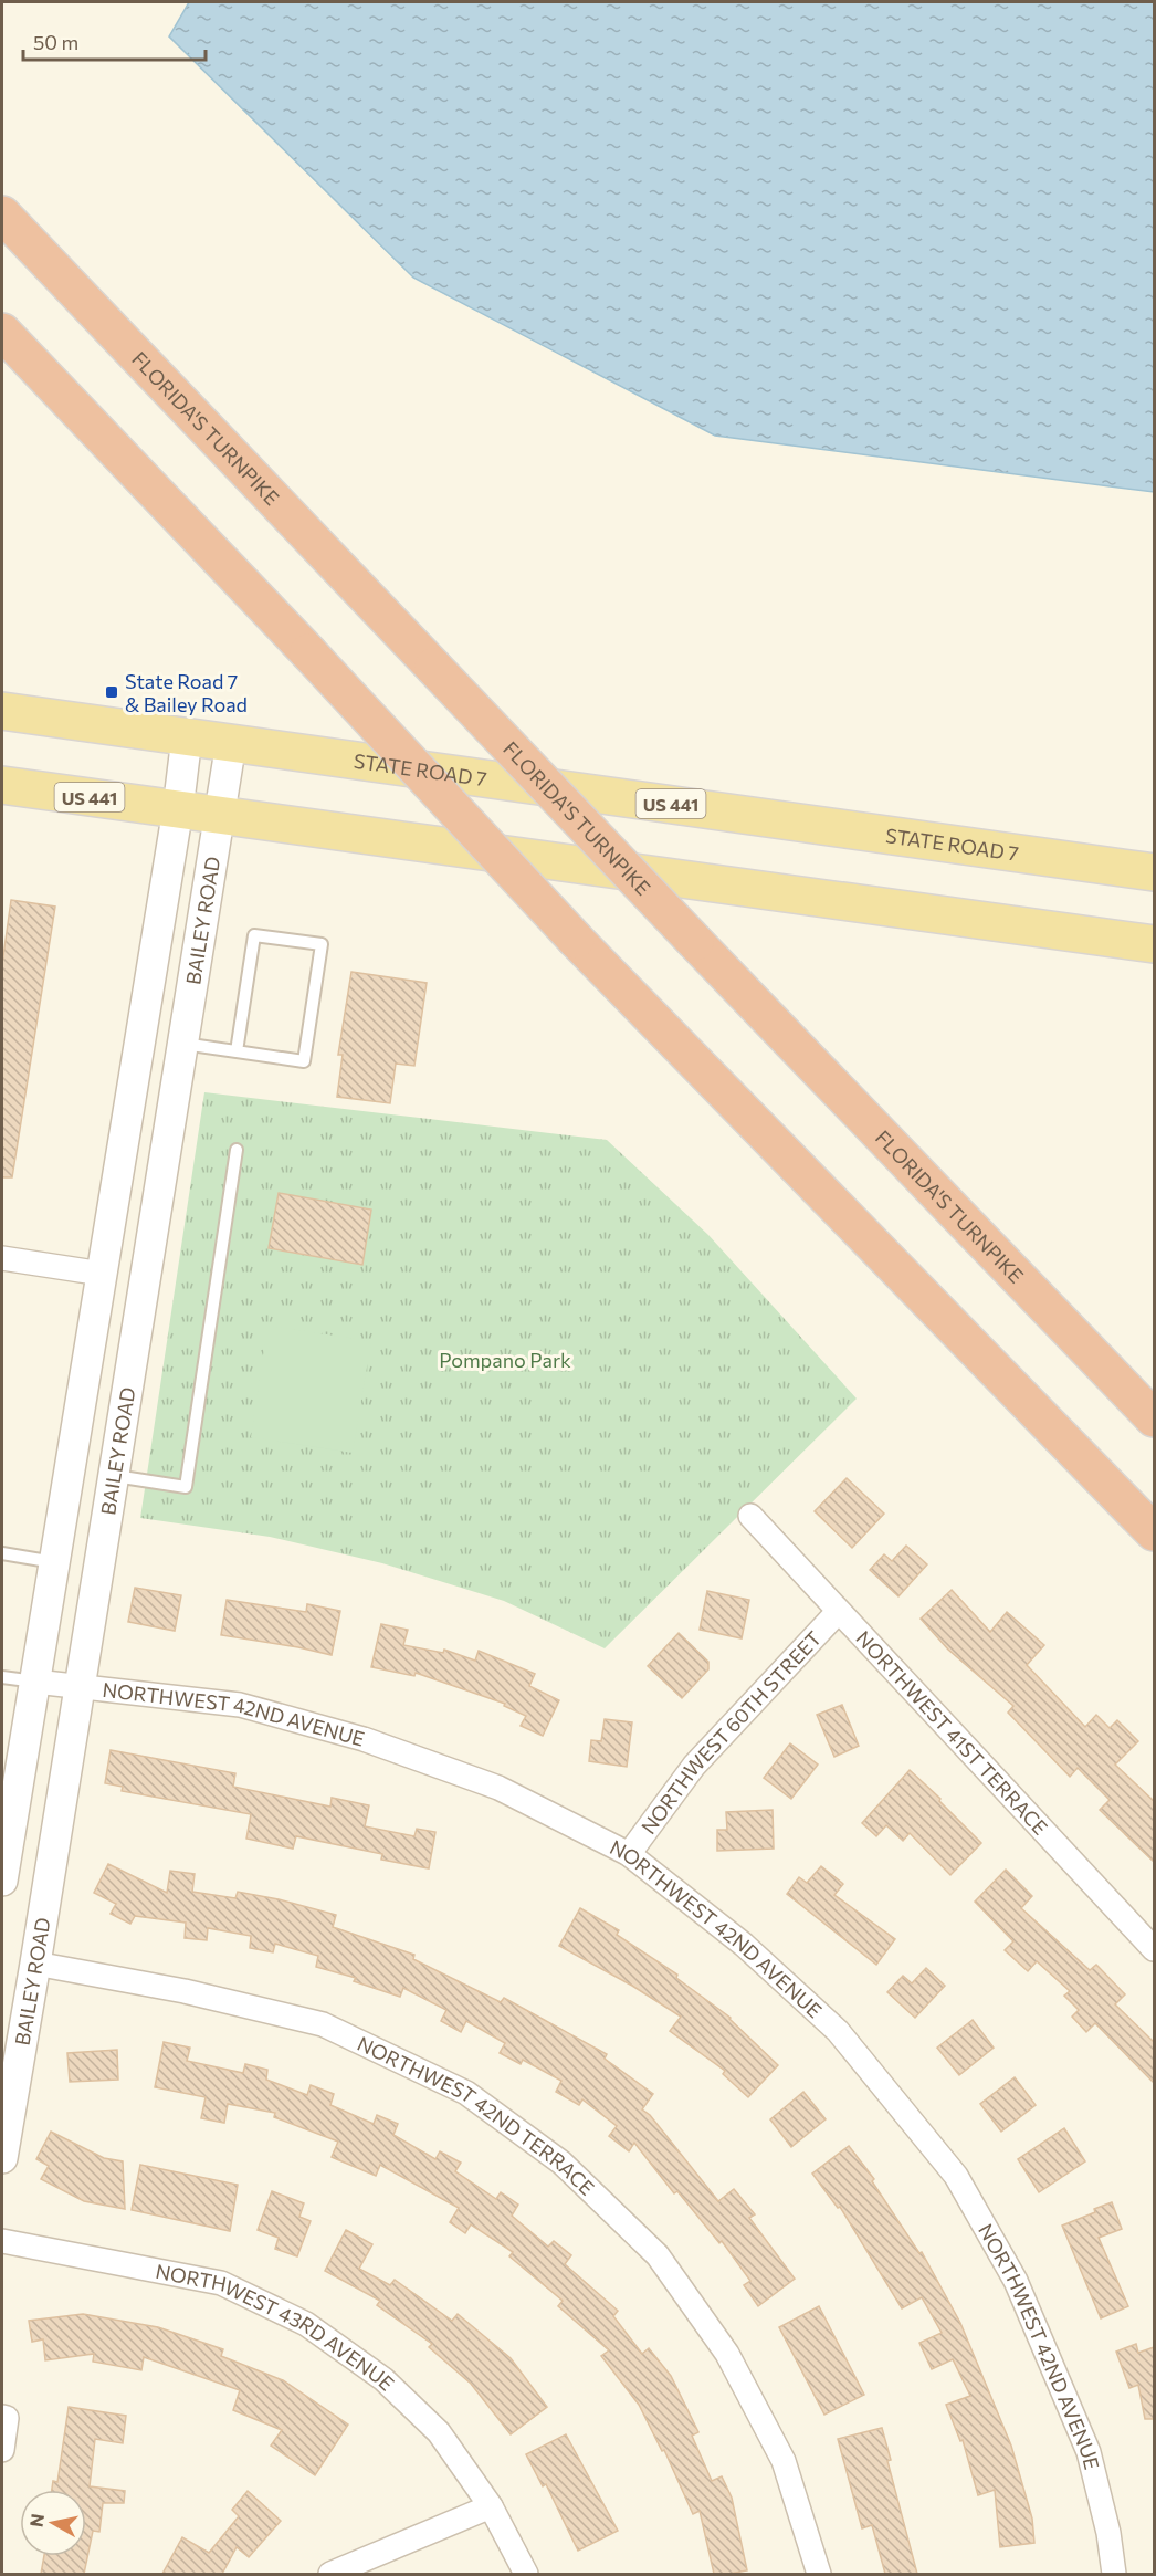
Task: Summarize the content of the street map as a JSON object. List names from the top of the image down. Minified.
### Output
{"streets":{"highway":["FLORIDA'S TURNPIKE"],"main road":["STATE ROAD 7","US 441"],"street":["BAILEY ROAD","NORTHWEST 42ND AVENUE","NORTHWEST 60TH STREET","NORTHWEST 41ST TERRACE","NORTHWEST 42ND TERRACE","NORTHWEST 43RD AVENUE"]},"crossings":[["STATE ROAD 7","BAILEY ROAD"],["US 441","BAILEY ROAD"],["BAILEY ROAD","NORTHWEST 42ND AVENUE"],["BAILEY ROAD","NORTHWEST 42ND TERRACE"],["NORTHWEST 42ND AVENUE","NORTHWEST 60TH STREET"],["NORTHWEST 60TH STREET","NORTHWEST 41ST TERRACE"]],"parks":["Pompano Park"],"places":{"transit":["State Road 7 & Bailey Road"]},"scale_bar":"50 m","north":"left"}
